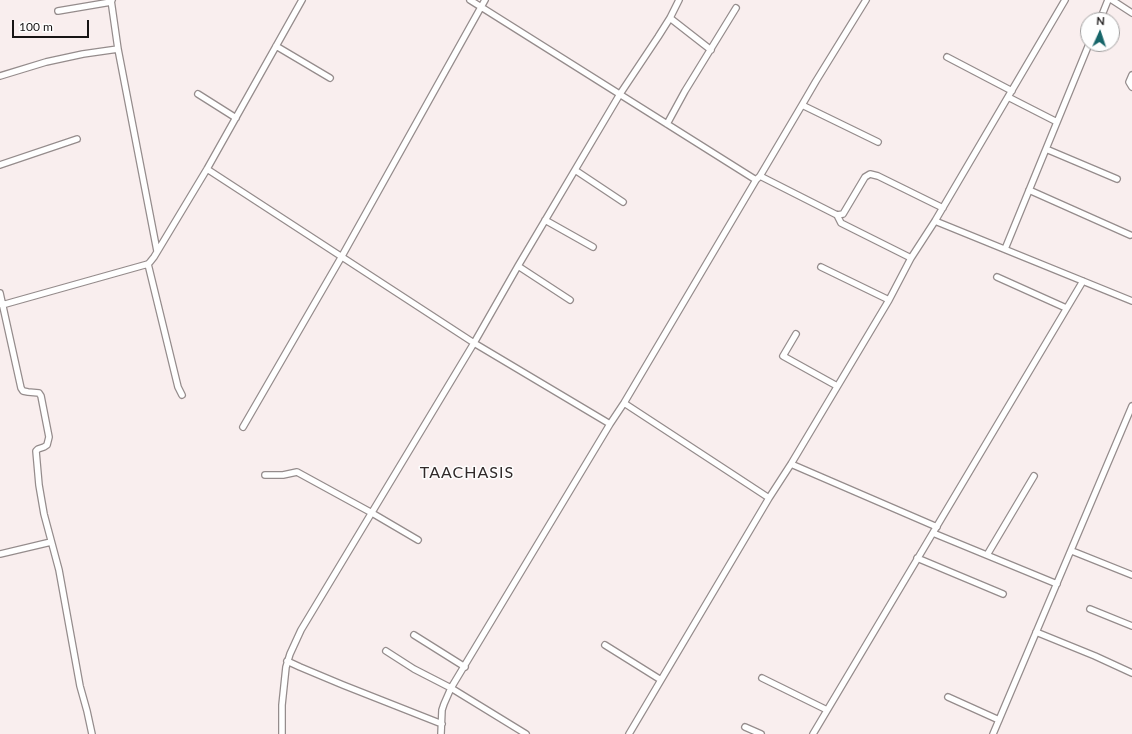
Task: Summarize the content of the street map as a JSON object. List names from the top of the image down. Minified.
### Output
{"districts":["TAACHASIS"],"scale_bar":"100 m","north":"top"}
